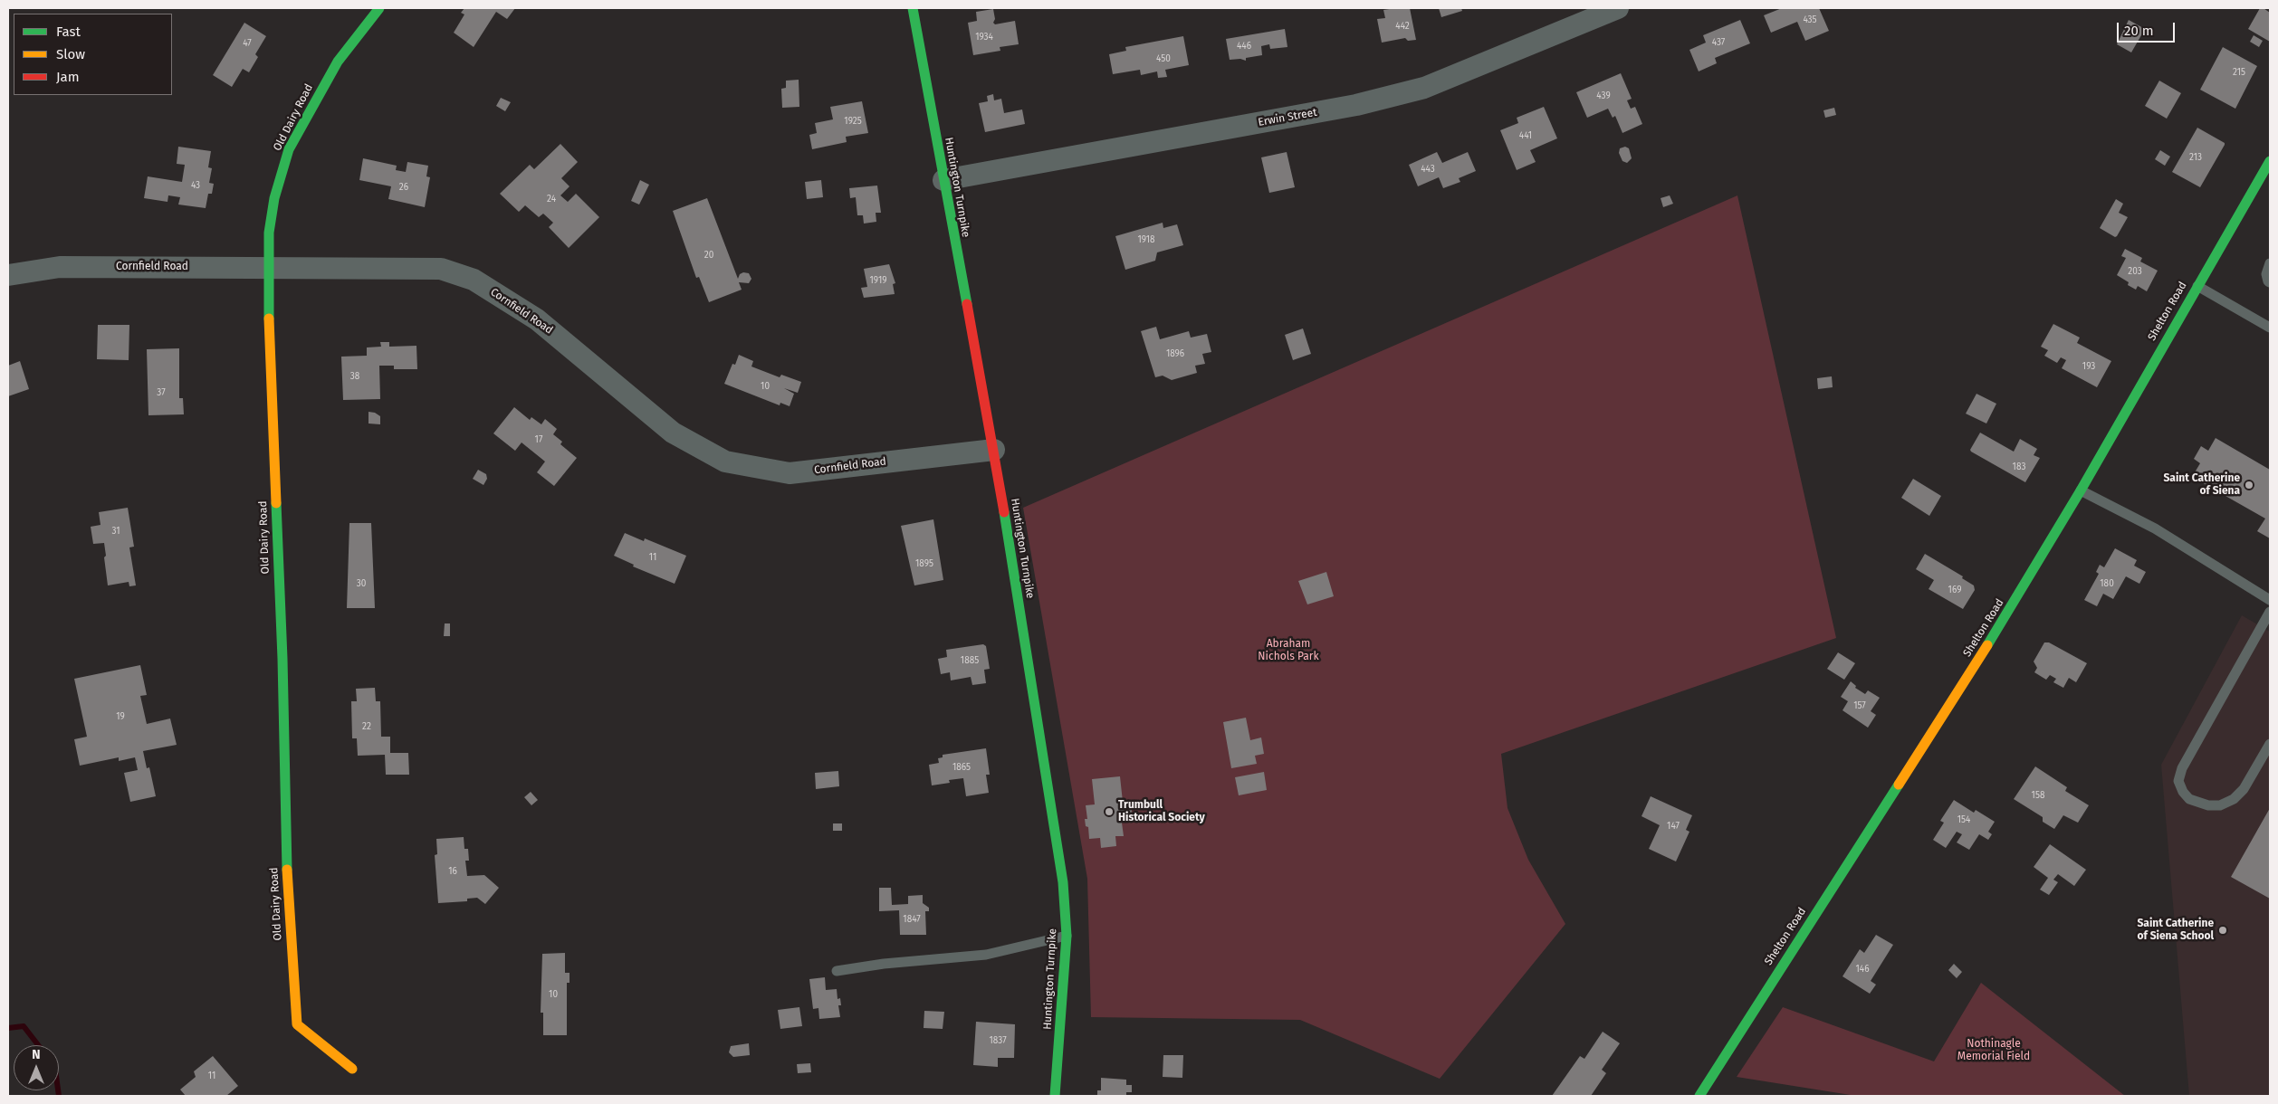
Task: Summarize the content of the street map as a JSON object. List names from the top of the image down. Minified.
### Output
{"streets":{"main road":["Old Dairy Road","Huntington Turnpike","Shelton Road"],"street":["Erwin Street","Cornfield Road"]},"crossings":[["Old Dairy Road","Cornfield Road"],["Erwin Street","Huntington Turnpike"],["Huntington Turnpike","Cornfield Road"]],"parks":["Abraham Nichols Park","Nothinagle Memorial Field"],"places":["Saint Catherine of Siena","Trumbull Historical Society","Saint Catherine of Siena School"],"house_numbers":["435","442","1934","437","47","446","450","215","439","1925","441","213","443","43","26","24","1918","20","203","1919","1896","193","38","10","37","17","183","31","11","1895","30","180","169","1885","157","19","22","1865","158","154","147","16","1847","146","10","1837","11"],"legend":["Fast","Slow","Jam"],"scale_bar":"20 m","north":"top"}
